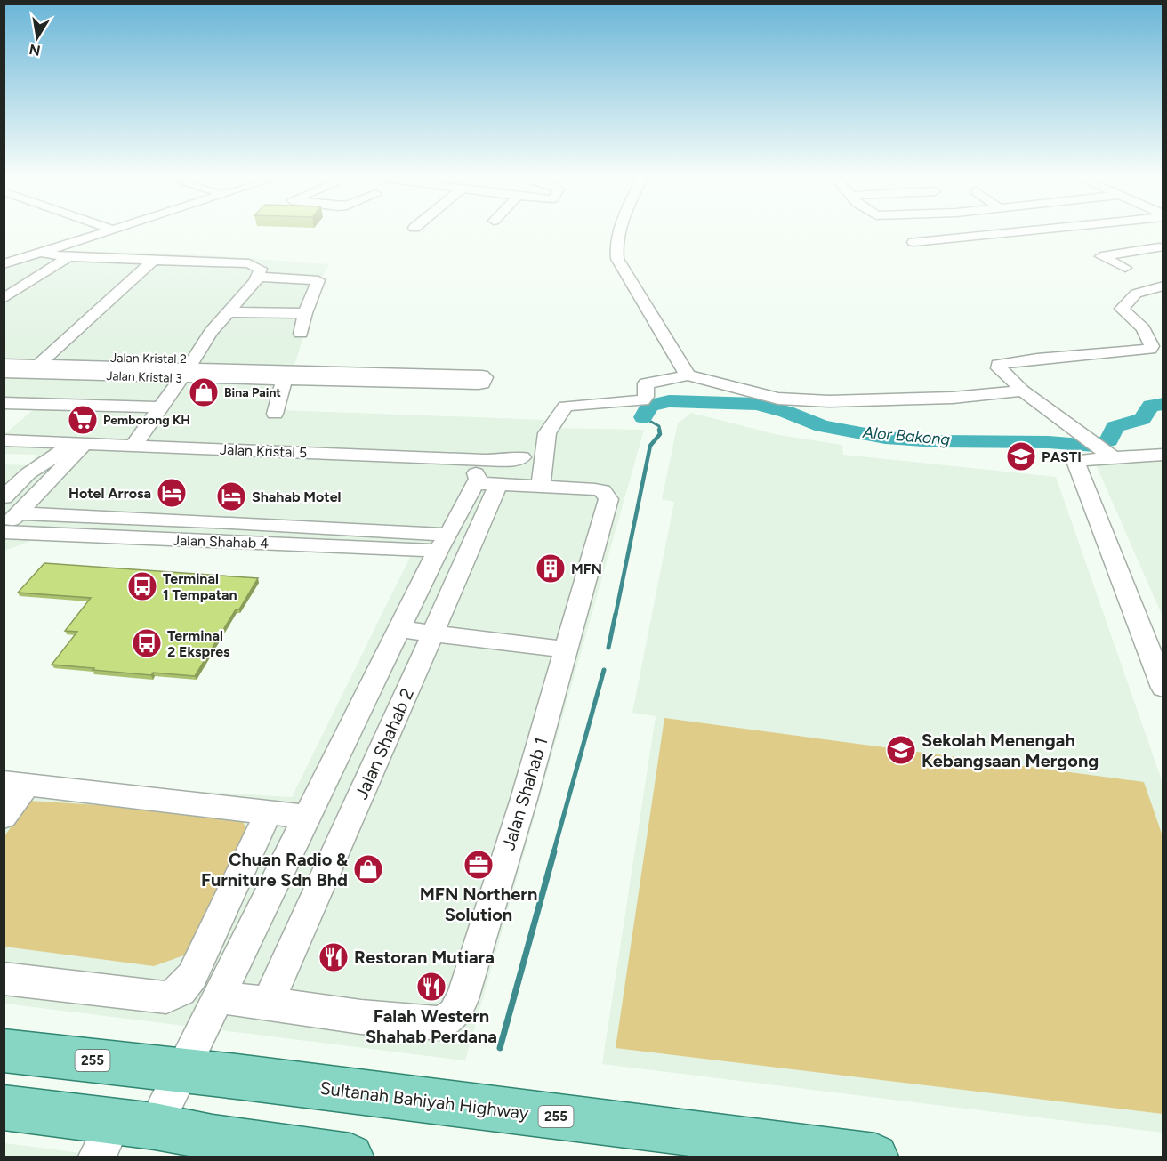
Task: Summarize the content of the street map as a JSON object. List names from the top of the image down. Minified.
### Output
{"streets":{"main road":["255","Sultanah Bahiyah Highway"],"street":["Jalan Kristal 2","Jalan Kristal 3","Jalan Kristal 5","Jalan Shahab 4","Jalan Shahab 2","Jalan Shahab 1"]},"crossings":[["Jalan Kristal 2","Jalan Kristal 3"],["Jalan Kristal 5","Jalan Shahab 2"],["Jalan Kristal 5","Jalan Shahab 1"],["Jalan Shahab 2","Jalan Shahab 1"]],"water":["Alor Bakong"],"places":{"shop":["Bina Paint","Chuan Radio & Furniture Sdn Bhd"],"supermarket":["Pemborong KH"],"school or university":["PASTI","Sekolah Menengah Kebangsaan Mergong"],"hotel":["Hotel Arrosa","Shahab Motel"],"building":["MFN"],"bus stop":["Terminal 1 Tempatan","Terminal 2 Ekspres"],"office":["MFN Northern Solution"],"restaurant":["Restoran Mutiara","Falah Western Shahab Perdana"]},"north":"bottom"}
